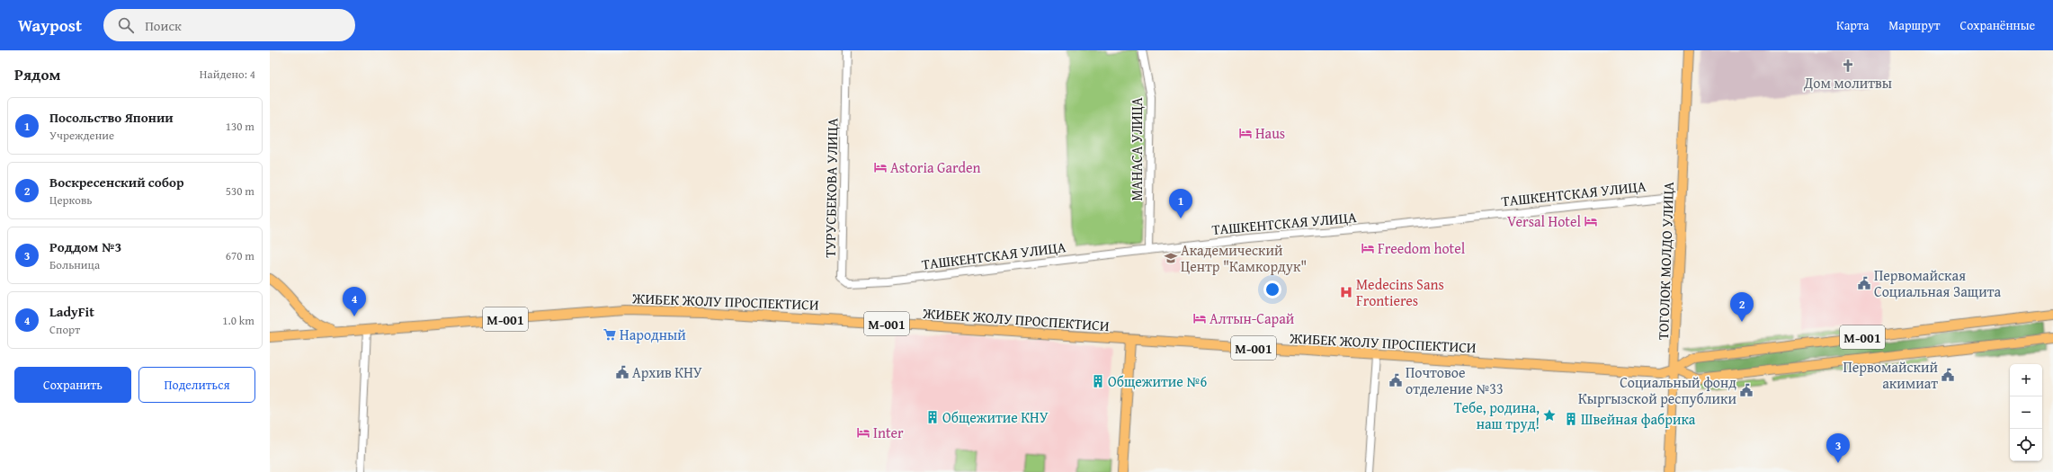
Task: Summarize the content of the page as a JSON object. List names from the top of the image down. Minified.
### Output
{"streets":{"main road":["ТОГОЛОК МОЛДО УЛИЦА","ЖИБЕК ЖОЛУ ПРОСПЕКТИСИ","М-001"],"street":["МАНАСА УЛИЦА","ТУРУСБЕКОВА УЛИЦА","ТАШКЕНТСКАЯ УЛИЦА"]},"crossings":[["МАНАСА УЛИЦА","ТАШКЕНТСКАЯ УЛИЦА"],["ТУРУСБЕКОВА УЛИЦА","ТАШКЕНТСКАЯ УЛИЦА"],["ТАШКЕНТСКАЯ УЛИЦА","ТОГОЛОК МОЛДО УЛИЦА"],["ТОГОЛОК МОЛДО УЛИЦА","ЖИБЕК ЖОЛУ ПРОСПЕКТИСИ"],["ТОГОЛОК МОЛДО УЛИЦА","М-001"],["ЖИБЕК ЖОЛУ ПРОСПЕКТИСИ","М-001"]],"places":{"church":["Дом молитвы"],"hotel":["Haus","Astoria Garden","Versal Hotel","Freedom hotel","Алтын-Сарай","Inter"],"school or university":["Академический Центр \"Камкордук\""],"public building":["Первомайская Социальная Защита","Архив КНУ","Первомайский акимиат","Почтовое отделение №33","Социальный фонд Кыргызской республики"],"hospital":["Medecins Sans Frontieres"],"supermarket":["Народный"],"building":["Общежитие №6","Общежитие КНУ","Швейная фабрика"],"place":["Тебе, родина, наш труд!"]},"page":{"header":"Waypost","search":"Поиск","nav":["Карта","Маршрут","Сохранённые"],"heading":["Рядом","Найдено: 4"],"list":[{"mark":"1","name":"Посольство Японии","note":"Учреждение","value":"130 m"},{"mark":"2","name":"Воскресенский собор","note":"Церковь","value":"530 m"},{"mark":"3","name":"Роддом №3","note":"Больница","value":"670 m"},{"mark":"4","name":"LadyFit","note":"Спорт","value":"1.0 km"}],"pins":["1","4","2","3"],"buttons":["Сохранить","Поделиться"],"map_buttons":["+","−"]}}
